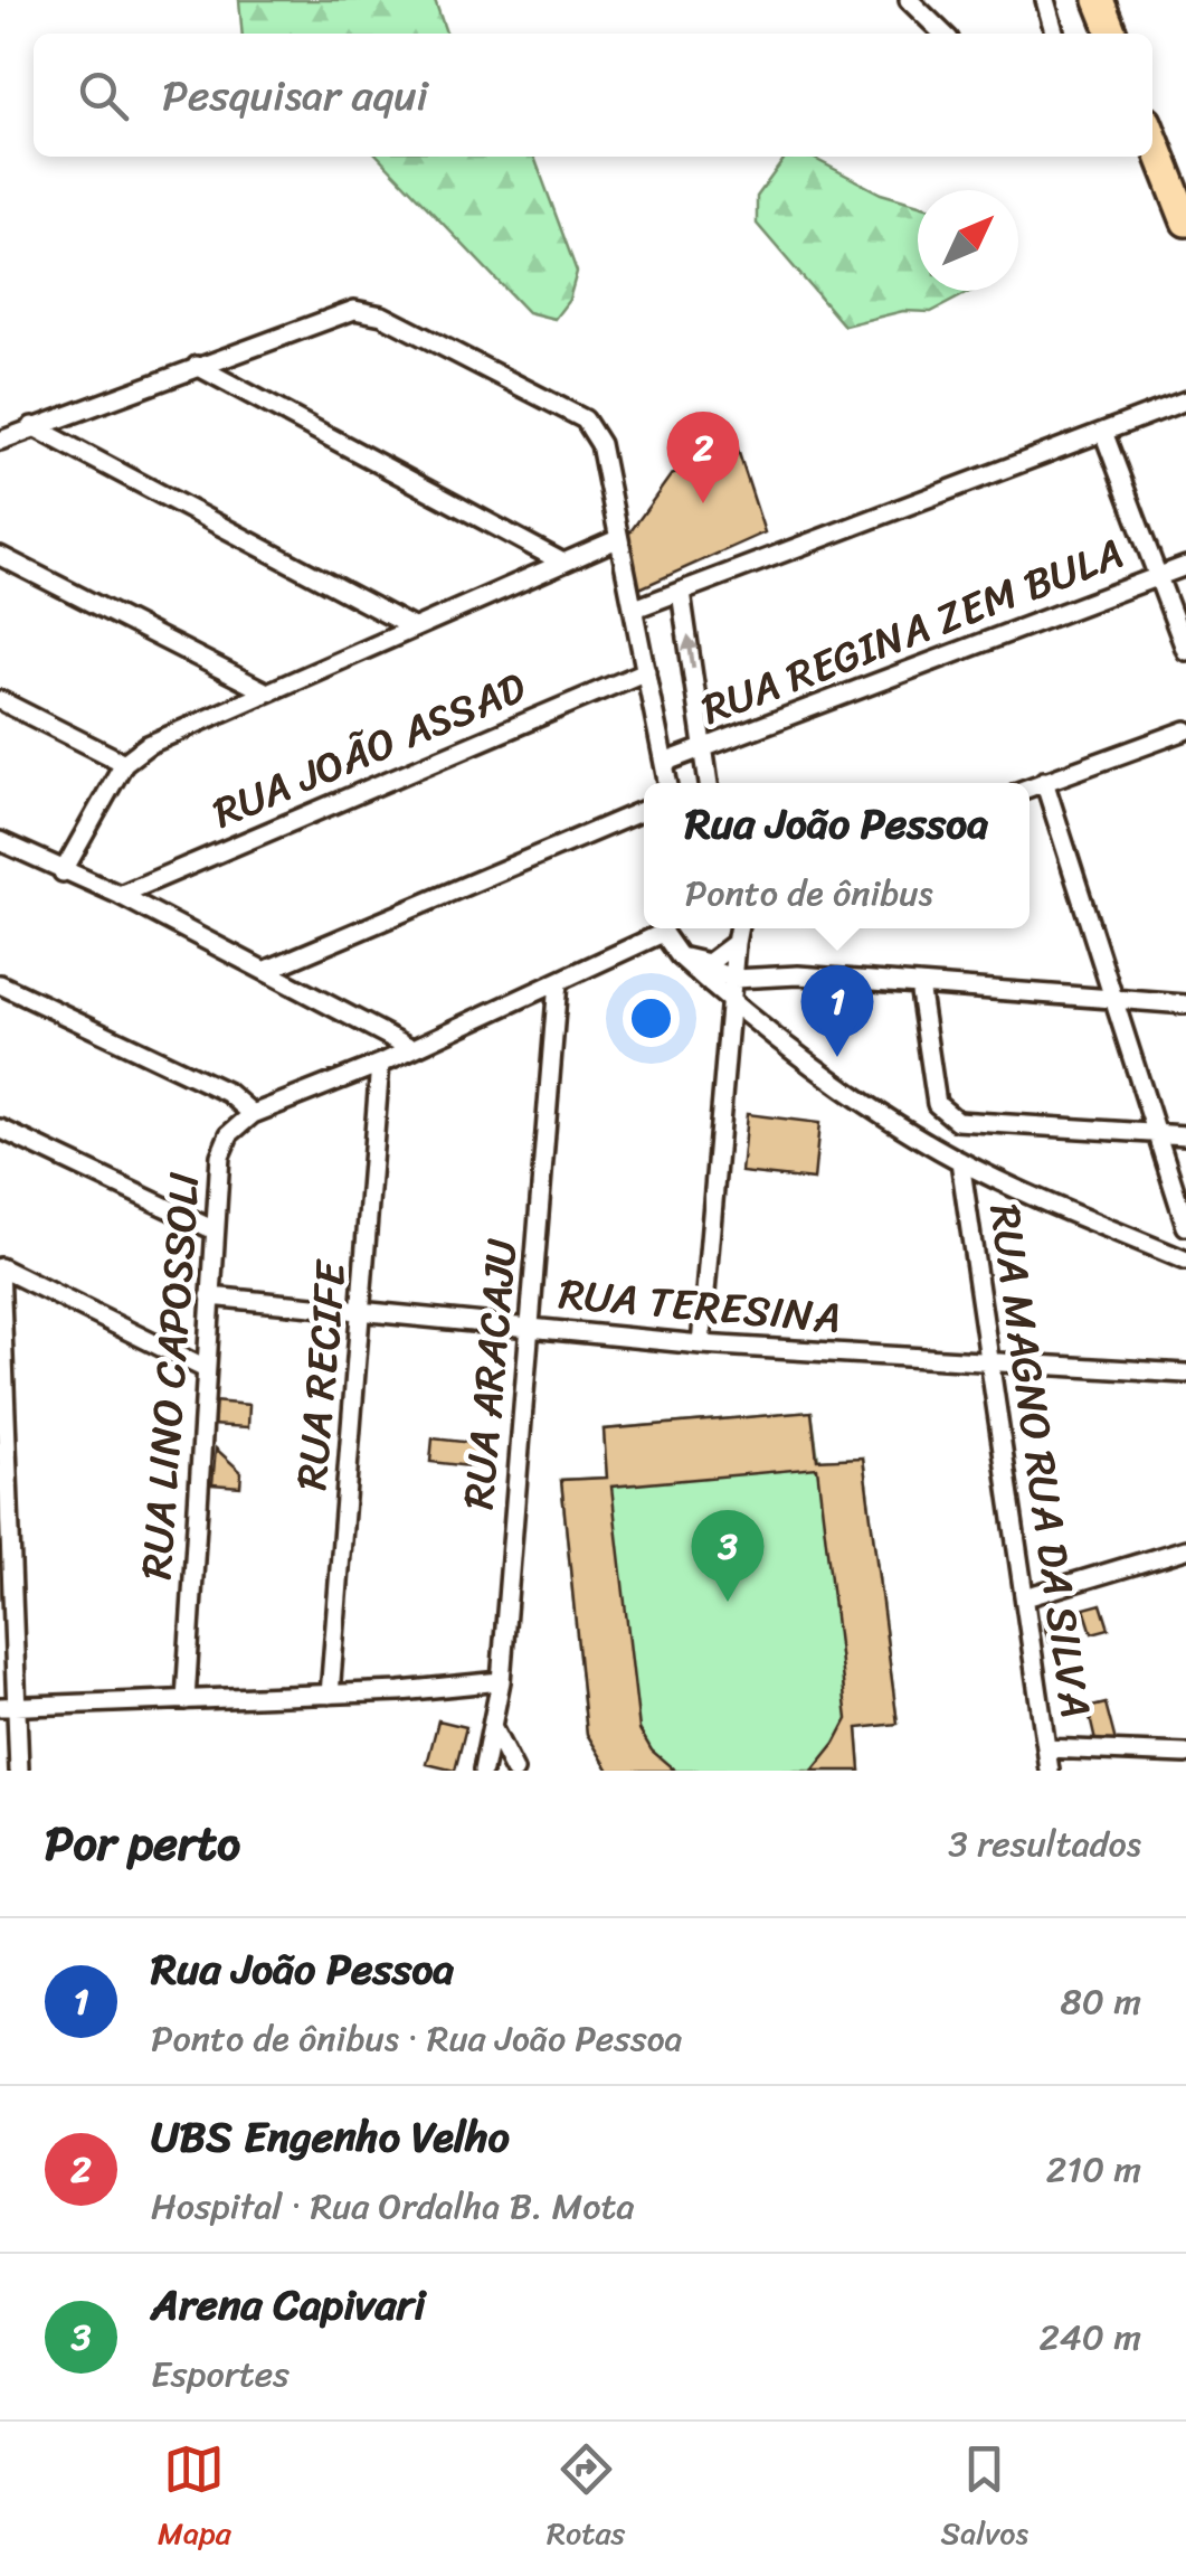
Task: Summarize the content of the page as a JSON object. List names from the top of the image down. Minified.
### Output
{"streets":{"street":["RUA REGINA ZEM BULA","RUA JOÃO ASSAD","RUA TERESINA","RUA ARACAJU","RUA LINO CAPOSSOLI","RUA RECIFE","RUA MAGNO RUA DA SILVA"]},"crossings":[["RUA TERESINA","RUA ARACAJU"],["RUA TERESINA","RUA LINO CAPOSSOLI"],["RUA TERESINA","RUA RECIFE"],["RUA TERESINA","RUA MAGNO RUA DA SILVA"]],"north":"top right","page":{"search":"Pesquisar aqui","pins":["2","1","3"],"popup":["Rua João Pessoa","Ponto de ônibus"],"heading":["Por perto","3 resultados"],"list":[{"mark":"1","name":"Rua João Pessoa","note":"Ponto de ônibus · Rua João Pessoa","value":"80 m"},{"mark":"2","name":"UBS Engenho Velho","note":"Hospital · Rua Ordalha B. Mota","value":"210 m"},{"mark":"3","name":"Arena Capivari","note":"Esportes","value":"240 m"}],"nav":["Mapa","Rotas","Salvos"]}}
